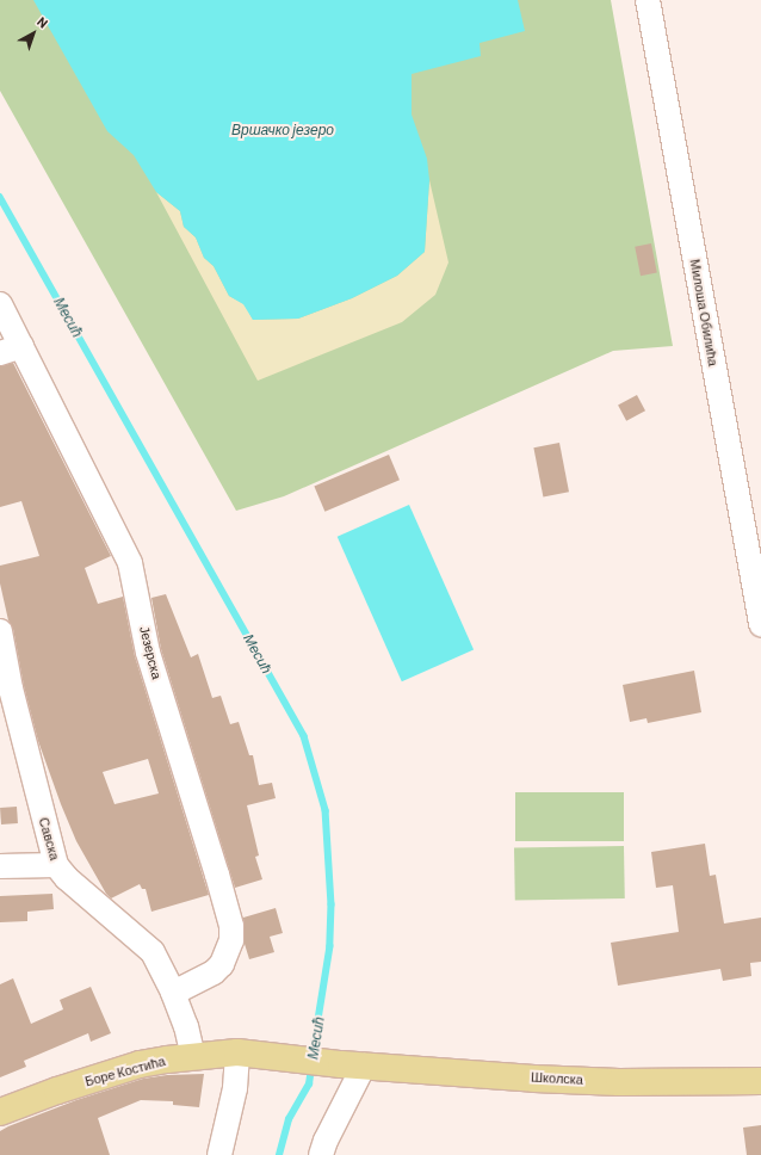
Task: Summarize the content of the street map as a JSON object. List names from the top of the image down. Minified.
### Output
{"streets":{"main road":["Боре Костића","Школска"],"street":["Милоша Обилића","Језерска","Савска"]},"crossings":[["Језерска","Савска"],["Савска","Боре Костића"],["Боре Костића","Школска"]],"water":["Вршачко језеро","Месић"],"north":"top right"}
